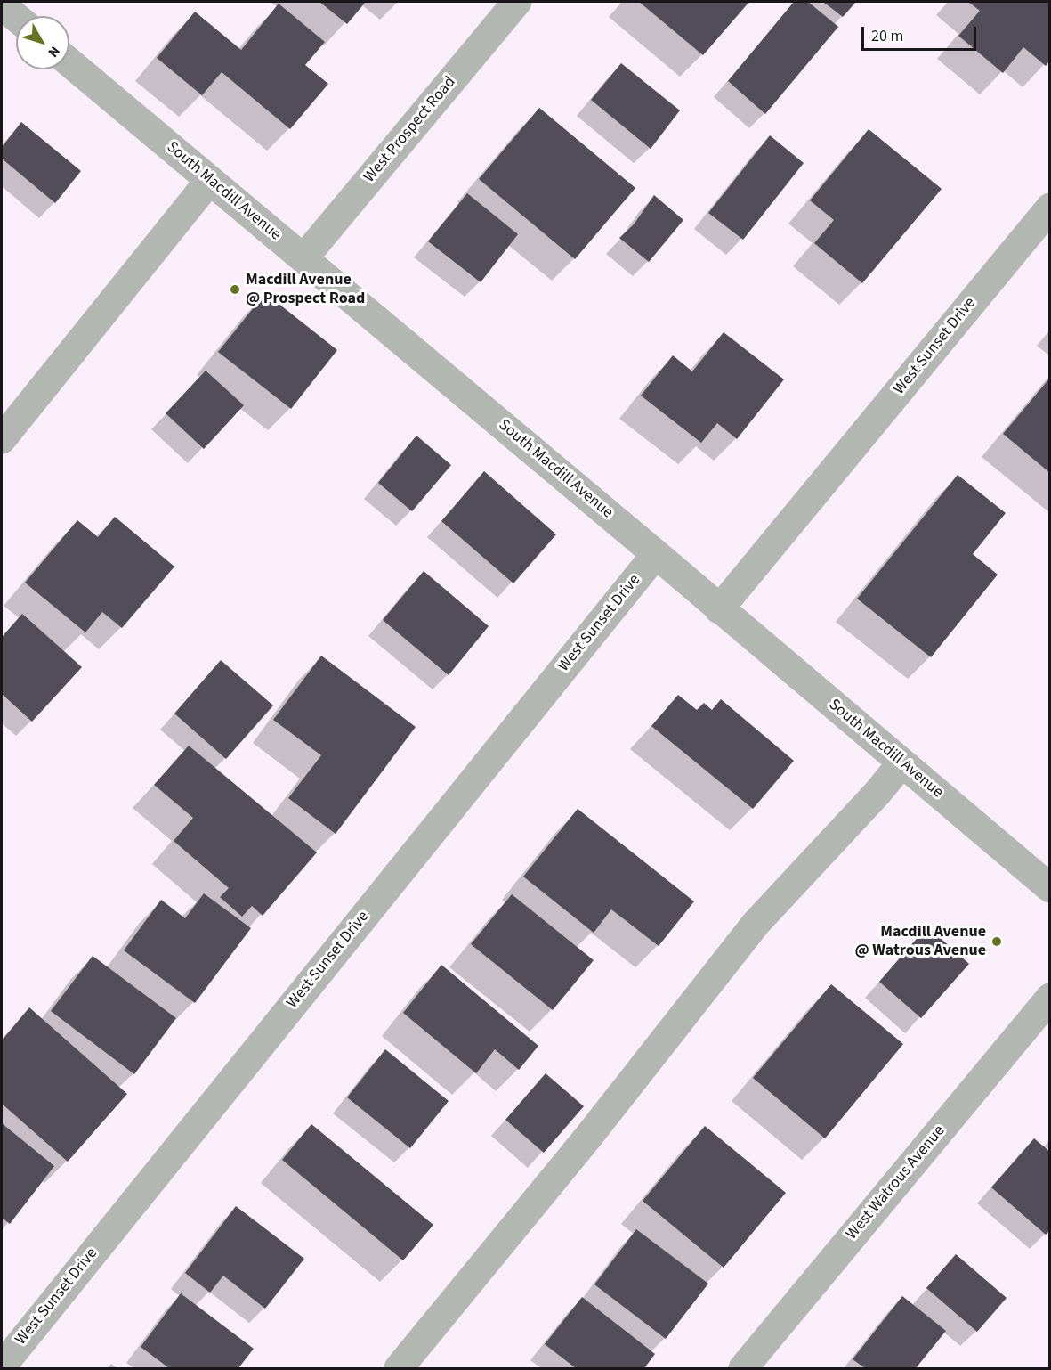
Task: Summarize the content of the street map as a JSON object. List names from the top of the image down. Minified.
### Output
{"streets":{"street":["West Prospect Road","South Macdill Avenue","West Sunset Drive","West Watrous Avenue"]},"crossings":[["West Prospect Road","South Macdill Avenue"],["South Macdill Avenue","West Sunset Drive"]],"places":["Macdill Avenue @ Prospect Road","Macdill Avenue @ Watrous Avenue"],"scale_bar":"20 m","north":"bottom right"}
